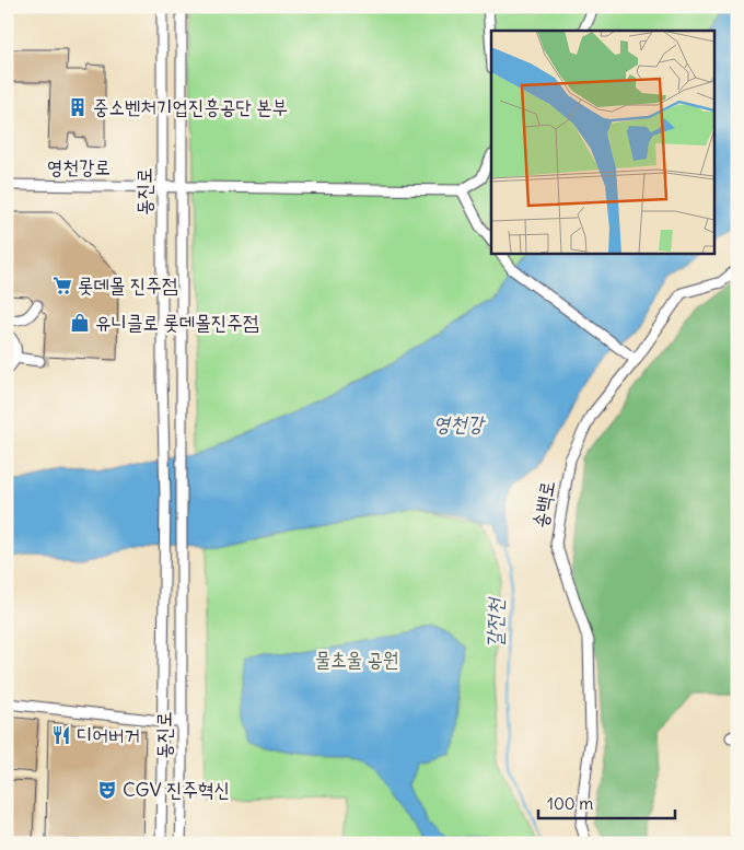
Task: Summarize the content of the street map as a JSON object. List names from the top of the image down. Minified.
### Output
{"streets":{"street":["영천강로","동진로","송백로"]},"crossings":[["영천강로","동진로"]],"water":["영천강","갈전천"],"parks":["물초울 공원"],"places":{"building":["중소벤처기업진흥공단 본부"],"supermarket":["롯데몰 진주점"],"shop":["유니클로 롯데몰진주점"],"restaurant":["디어버거"],"theatre":["CGV 진주혁신"]},"scale_bar":"100 m"}
